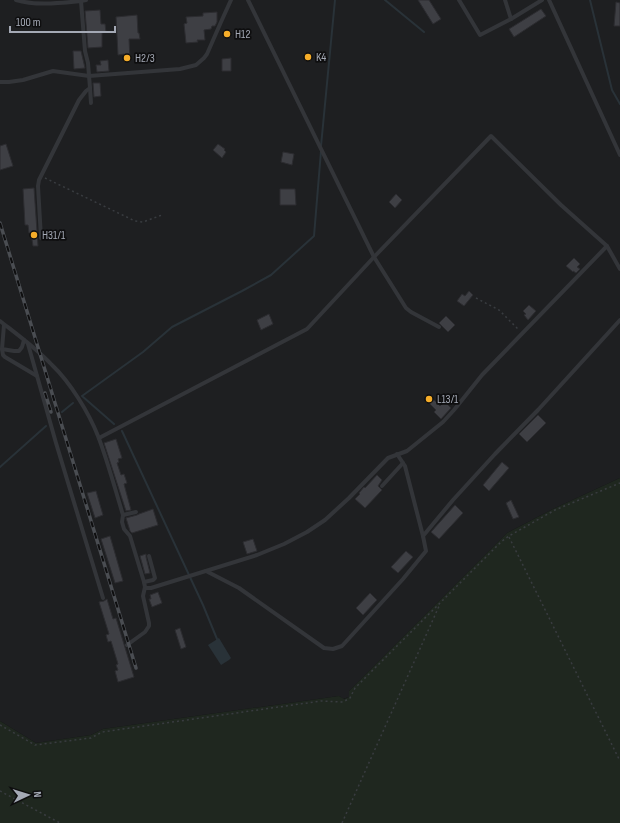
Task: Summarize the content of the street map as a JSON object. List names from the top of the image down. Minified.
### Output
{"places":["H12","K4","H2/3","H31/1","L13/1"],"scale_bar":"100 m","north":"right"}
